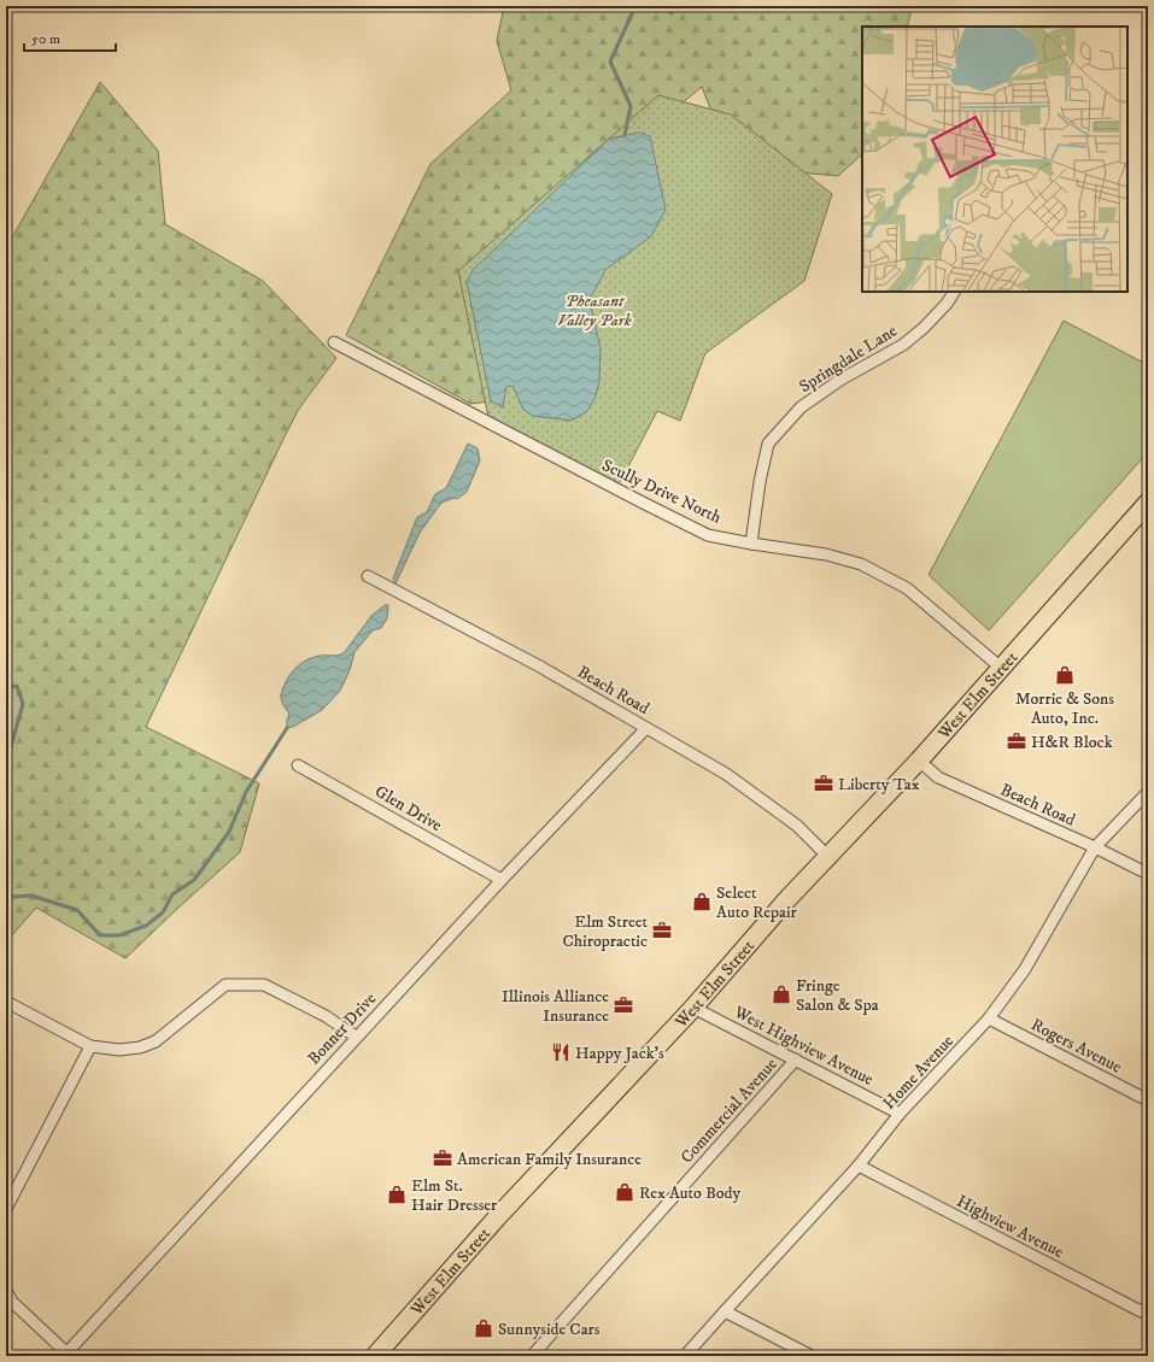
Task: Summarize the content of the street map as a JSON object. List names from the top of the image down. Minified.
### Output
{"streets":{"main road":["West Elm Street"],"street":["Springdale Lane","Scully Drive North","Beach Road","Glen Drive","Bonner Drive","West Highview Avenue","Rogers Avenue","Home Avenue","Commercial Avenue","Highview Avenue"]},"crossings":[["Springdale Lane","Scully Drive North"],["Scully Drive North","West Elm Street"],["Beach Road","West Elm Street"],["Beach Road","Bonner Drive"],["Beach Road","Home Avenue"],["West Elm Street","West Highview Avenue"],["Glen Drive","Bonner Drive"],["West Highview Avenue","Home Avenue"],["West Highview Avenue","Commercial Avenue"],["Rogers Avenue","Home Avenue"],["Home Avenue","Highview Avenue"]],"parks":["Pheasant Valley Park"],"places":{"shop":["Morrie & Sons Auto, Inc.","Select Auto Repair","Fringe Salon & Spa","Rex Auto Body","Elm St. Hair Dresser","Sunnyside Cars"],"office":["H&R Block","Liberty Tax","Elm Street Chiropractic","Illinois Alliance Insurance","American Family Insurance"],"restaurant":["Happy Jack's"]},"scale_bar":"50 m"}
